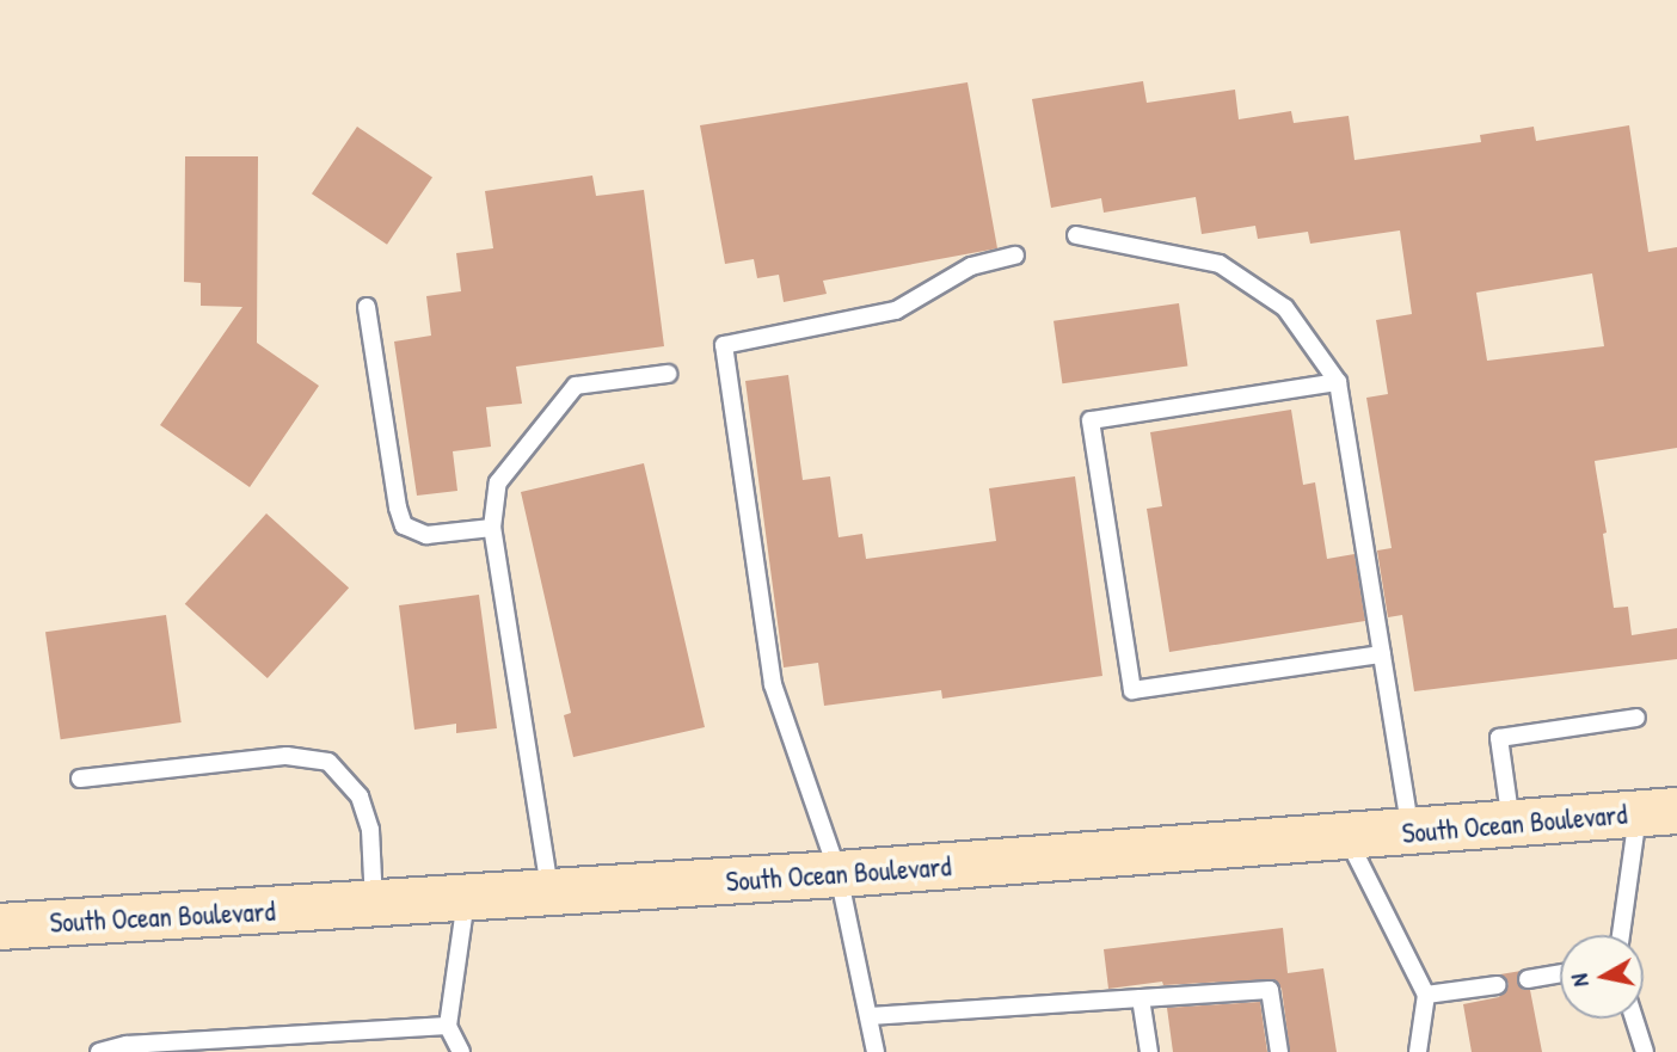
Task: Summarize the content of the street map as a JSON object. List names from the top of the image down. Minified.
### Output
{"streets":{"main road":["South Ocean Boulevard"]},"north":"left"}
